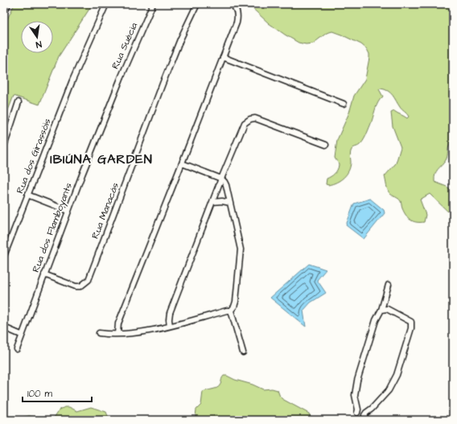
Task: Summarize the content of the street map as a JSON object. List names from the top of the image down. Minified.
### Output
{"streets":{"street":["Rua Suécia","Rua dos Girassóis","Rua Manacás","Rua dos Flamboyants"]},"crossings":[["Rua Suécia","Rua dos Flamboyants"],["Rua Manacás","Rua dos Flamboyants"]],"districts":["IBIÚNA GARDEN"],"scale_bar":"100 m","north":"bottom"}
